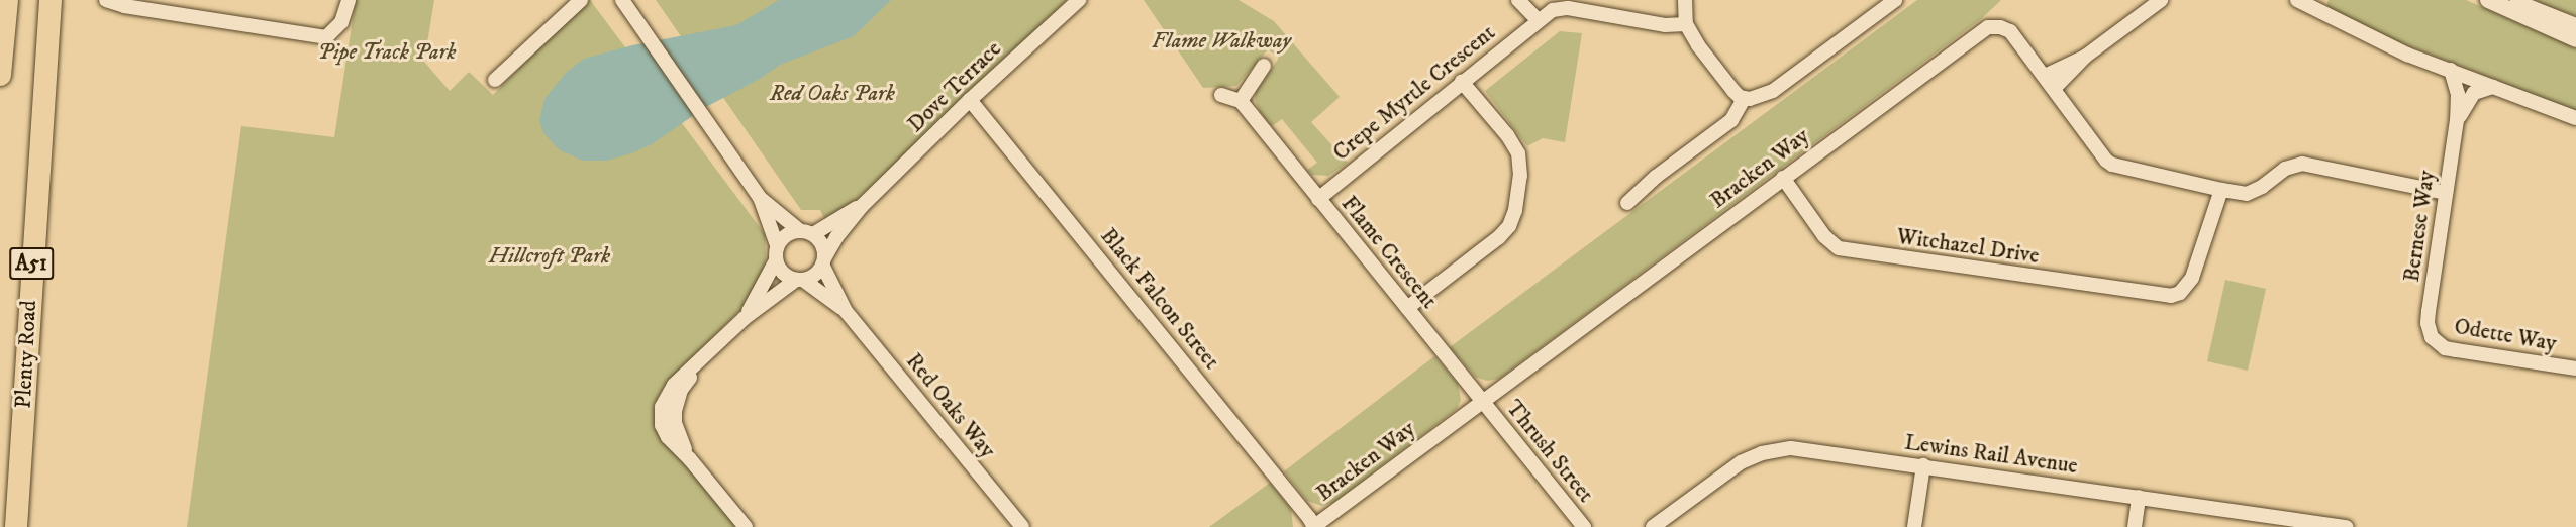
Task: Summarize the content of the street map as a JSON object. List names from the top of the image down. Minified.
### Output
{"streets":{"highway":["A51","Plenty Road"],"street":["Dove Terrace","Crepe Myrtle Crescent","Bracken Way","Bernese Way","Witchazel Drive","Flame Crescent","Black Falcon Street","Odette Way","Red Oaks Way","Thrush Street","Lewins Rail Avenue"]},"crossings":[["Dove Terrace","Black Falcon Street"],["Dove Terrace","Red Oaks Way"],["Crepe Myrtle Crescent","Flame Crescent"],["Bracken Way","Bernese Way"],["Bracken Way","Witchazel Drive"],["Bracken Way","Flame Crescent"],["Bracken Way","Black Falcon Street"],["Bracken Way","Thrush Street"],["Bernese Way","Odette Way"],["Flame Crescent","Thrush Street"]],"parks":["Flame Walkway","Pipe Track Park","Red Oaks Park","Hillcroft Park"]}
